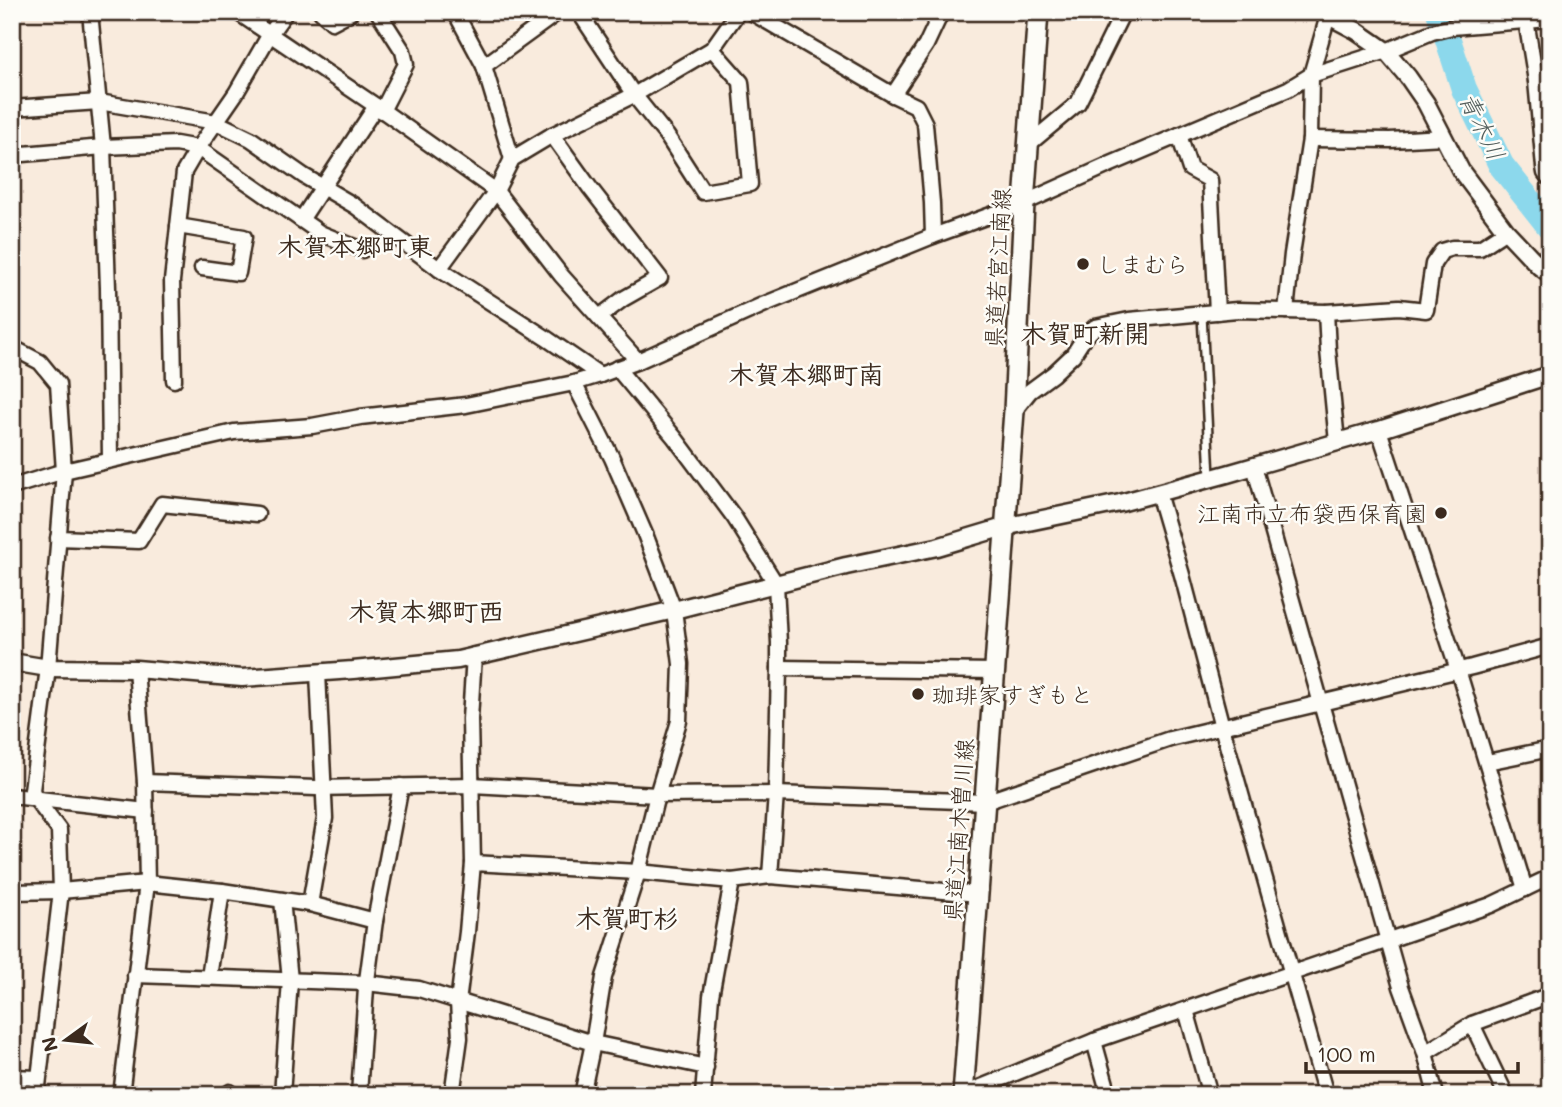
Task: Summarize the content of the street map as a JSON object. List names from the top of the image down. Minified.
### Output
{"streets":{"main road":["県道若宮江南線","県道江南木曽川線"]},"crossings":[["県道若宮江南線","県道江南木曽川線"]],"districts":["木賀本郷町東","木賀町新開","木賀本郷町南","木賀本郷町西","木賀町杉"],"water":["青木川"],"places":["しまむら","江南市立布袋西保育園","珈琲家すぎもと"],"scale_bar":"100 m","north":"left"}
